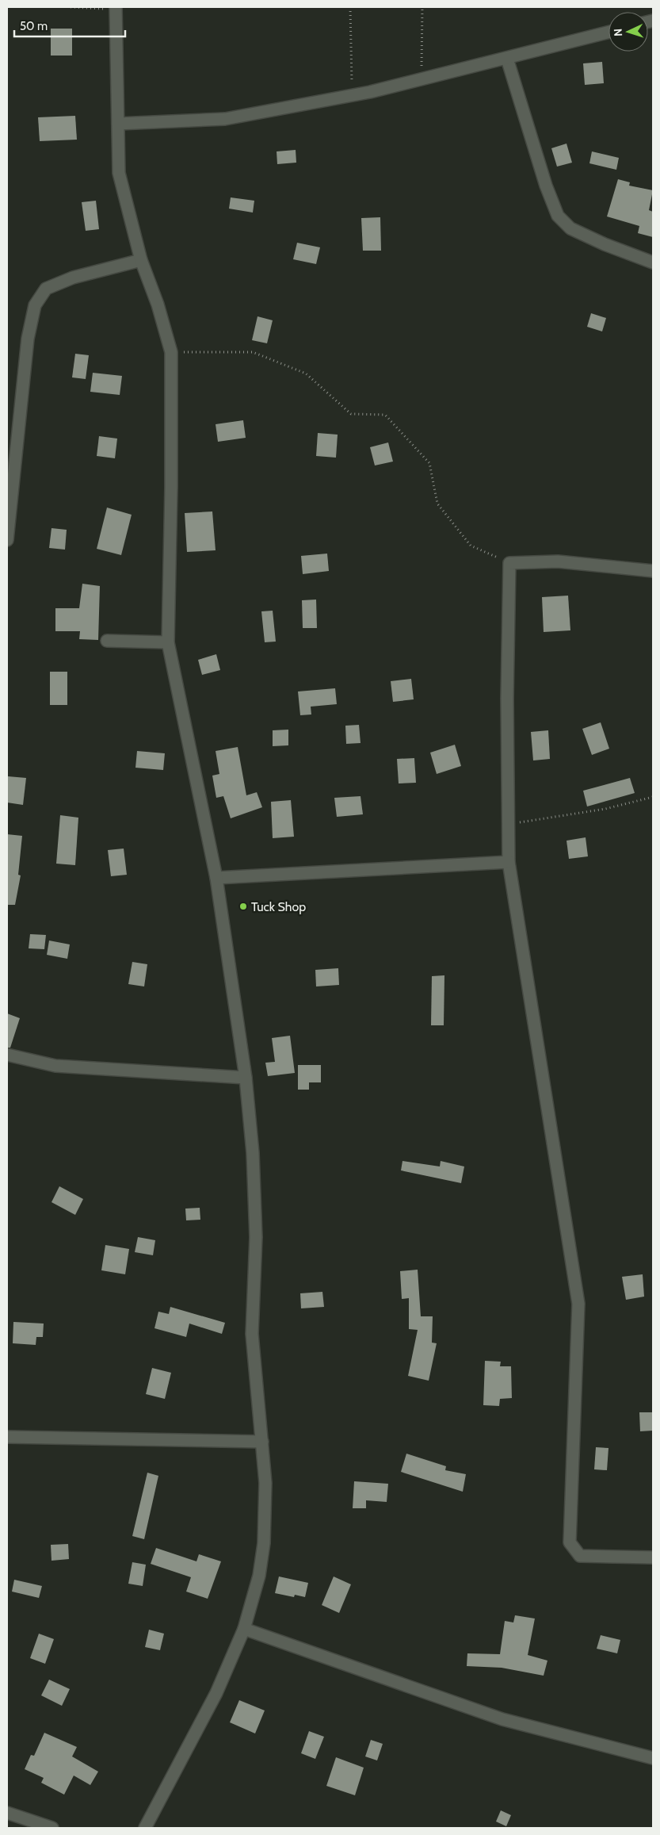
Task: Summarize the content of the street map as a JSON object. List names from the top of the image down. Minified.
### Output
{"places":["Tuck Shop"],"scale_bar":"50 m","north":"left"}
